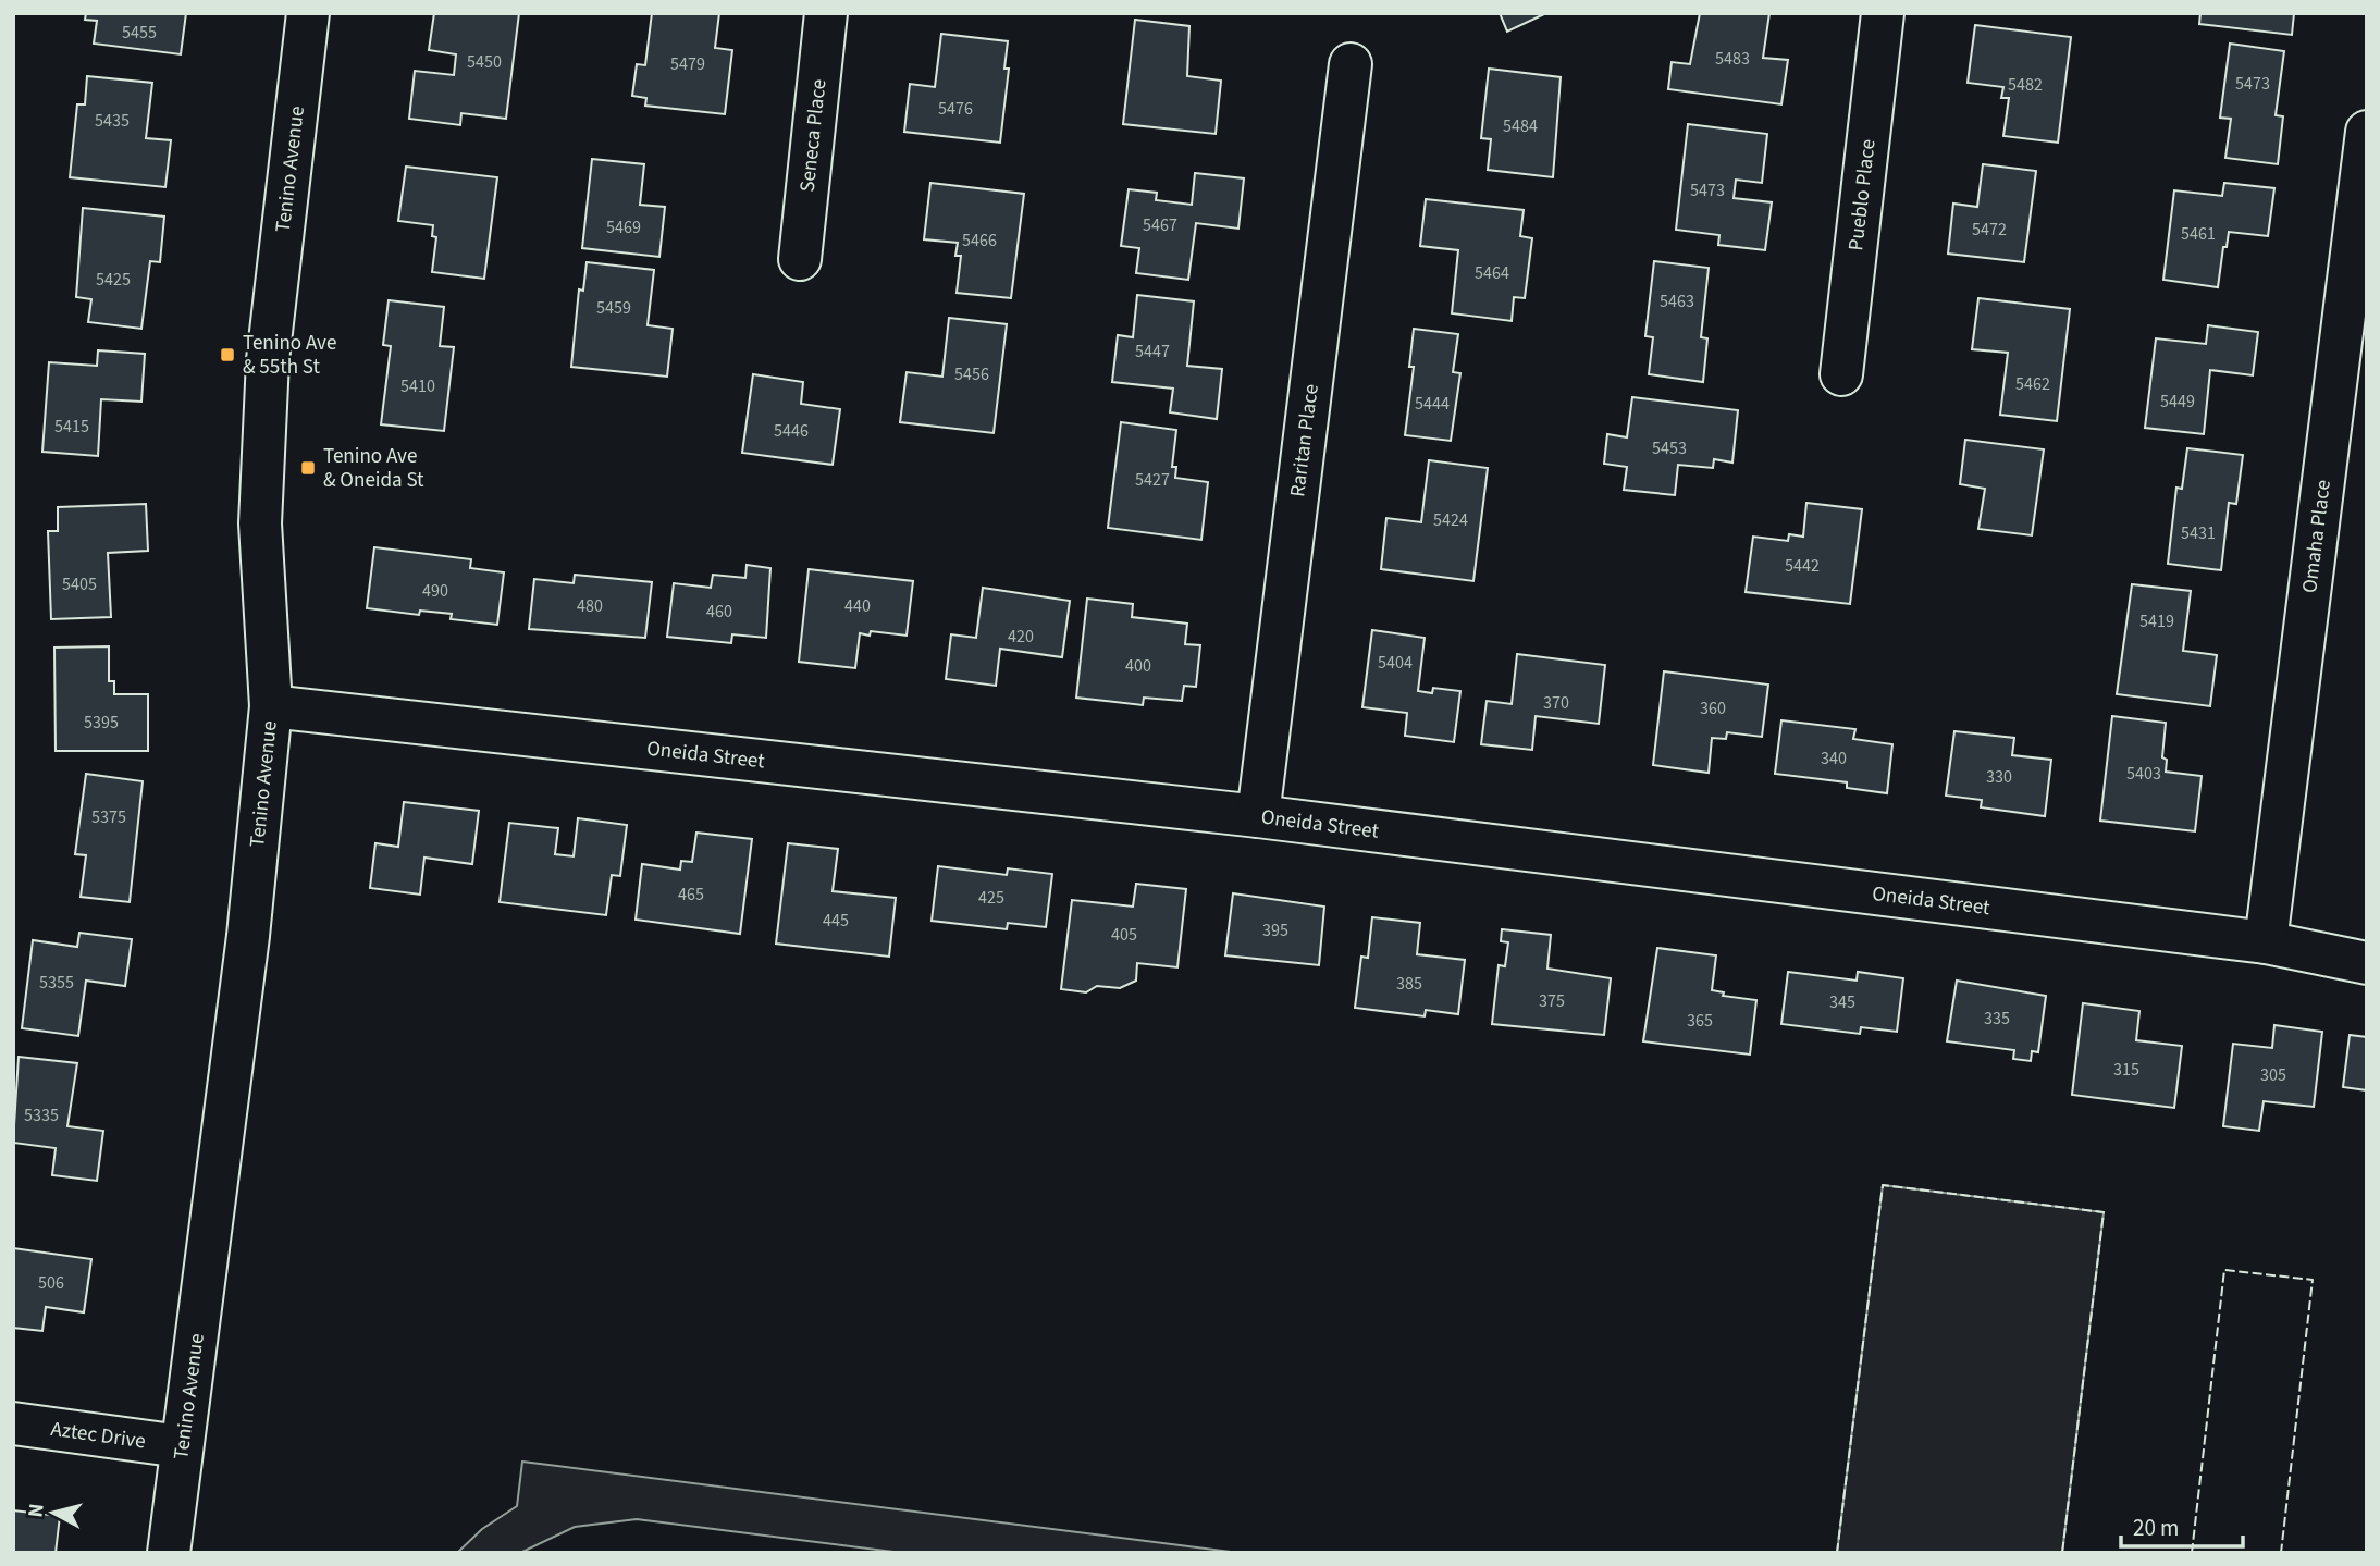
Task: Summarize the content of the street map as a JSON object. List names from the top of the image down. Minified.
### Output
{"streets":{"street":["Seneca Place","Tenino Avenue","Pueblo Place","Raritan Place","Omaha Place","Oneida Street","Aztec Drive"]},"crossings":[["Tenino Avenue","Oneida Street"],["Tenino Avenue","Aztec Drive"],["Raritan Place","Oneida Street"],["Omaha Place","Oneida Street"]],"places":{"transit":["Tenino Ave & 55th St","Tenino Ave & Oneida St"]},"house_numbers":["5455","5483","5450","5479","5473","5482","5476","5435","5484","5473","5467","5469","5472","5461","5466","5464","5425","5463","5459","5447","5456","5462","5410","5449","5444","5415","5446","5453","5427","5424","5431","5442","5405","490","480","440","460","5419","420","5404","400","370","360","5395","340","5403","330","5375","465","425","445","395","405","5355","385","375","345","335","365","315","305","5335","506"],"scale_bar":"20 m","north":"left"}
